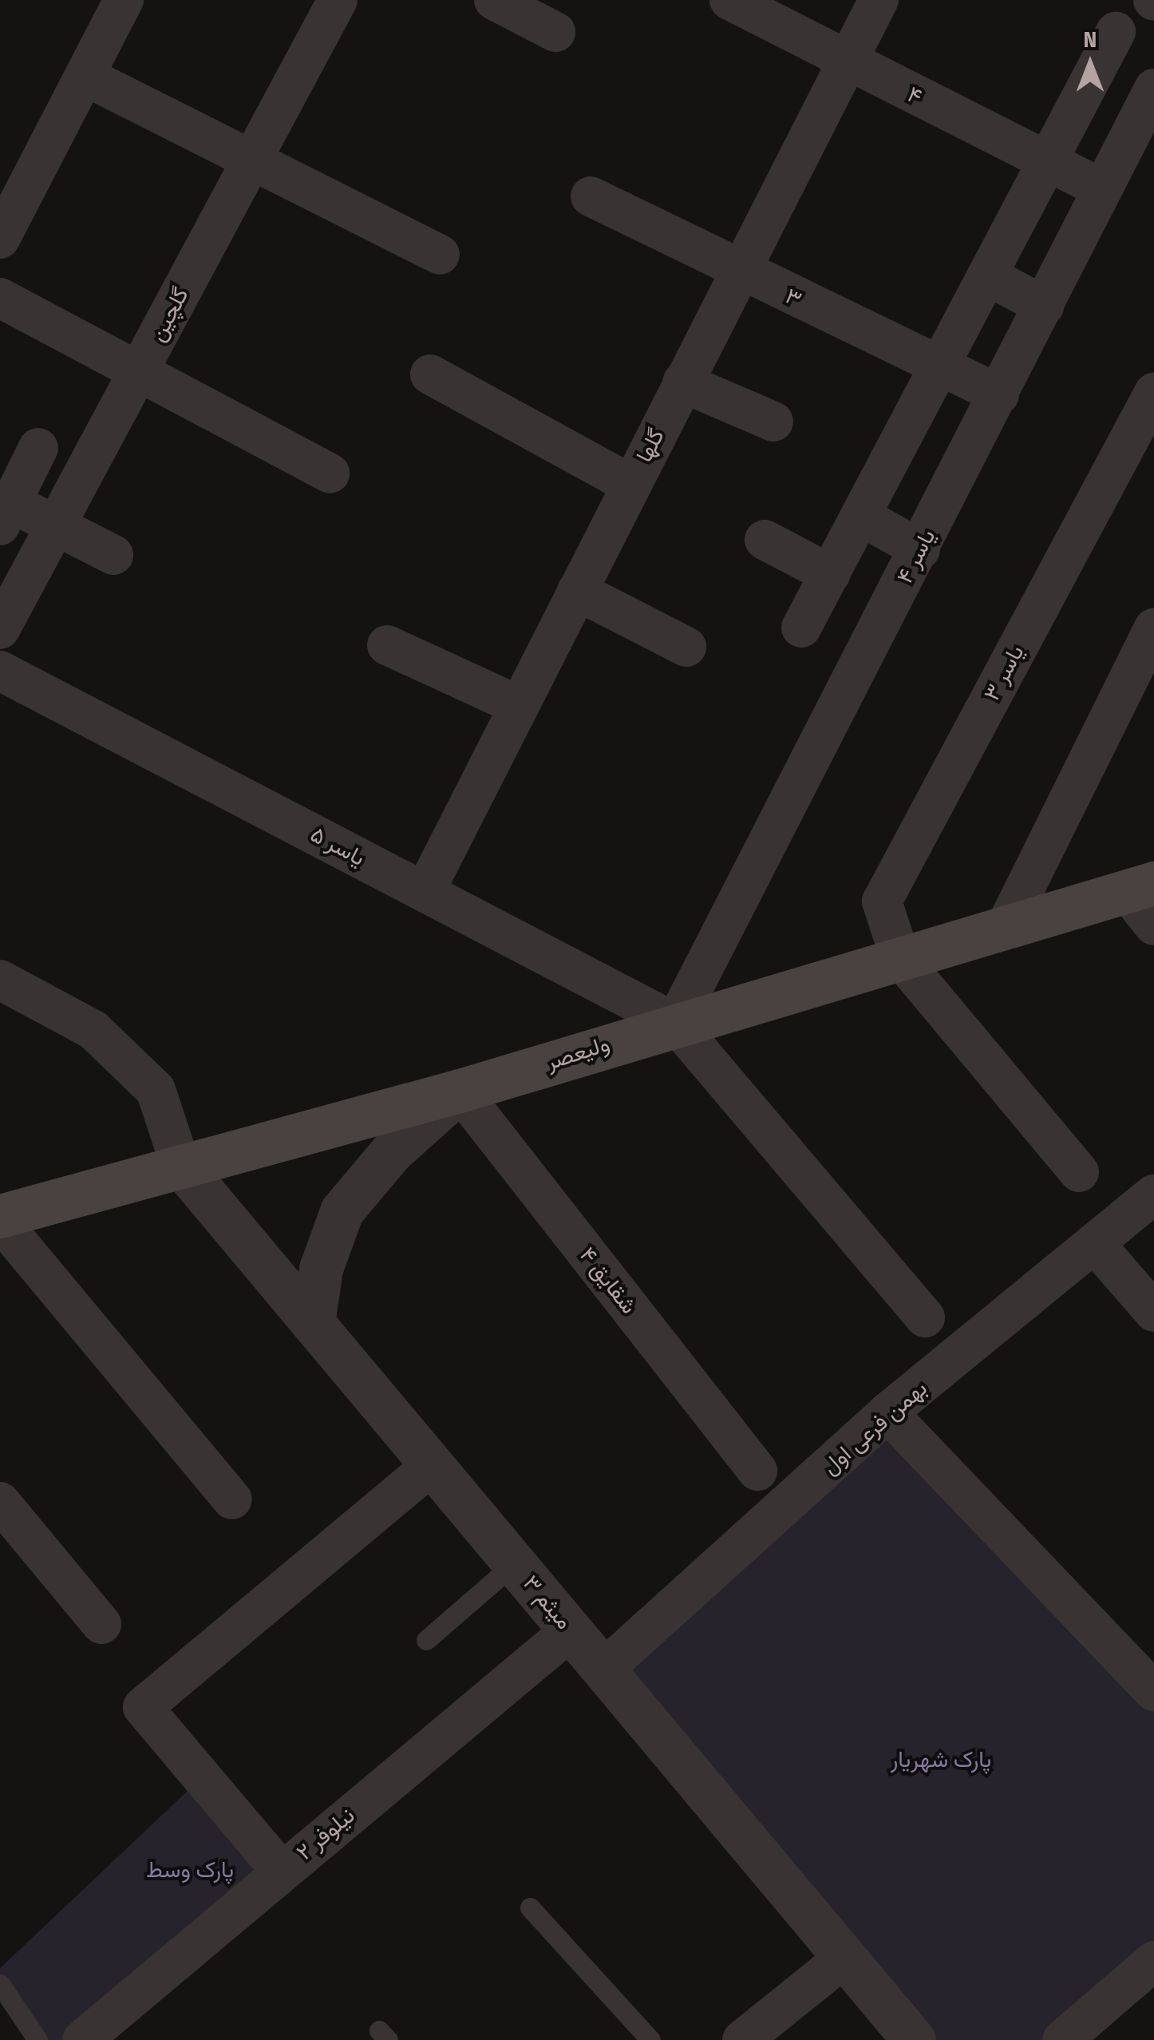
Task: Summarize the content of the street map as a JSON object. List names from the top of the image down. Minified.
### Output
{"streets":{"main road":["ولیعصر"],"street":["۴","۳","گلچین","گلها","یاسر ۴","یاسر ۳","یاسر ۵","شقایق ۴","بهمن فرعی اول","میثم ۳","نیلوفر ۲"]},"crossings":[["۴","گلها"],["۴","یاسر ۴"],["۳","گلها"],["۳","یاسر ۴"],["گلها","یاسر ۵"],["یاسر ۴","یاسر ۵"],["یاسر ۴","ولیعصر"],["یاسر ۳","ولیعصر"],["یاسر ۵","ولیعصر"],["ولیعصر","شقایق ۴"],["ولیعصر","میثم ۳"],["بهمن فرعی اول","میثم ۳"],["میثم ۳","نیلوفر ۲"]],"parks":["پارک شهریار","پارک وسط"],"north":"top"}
